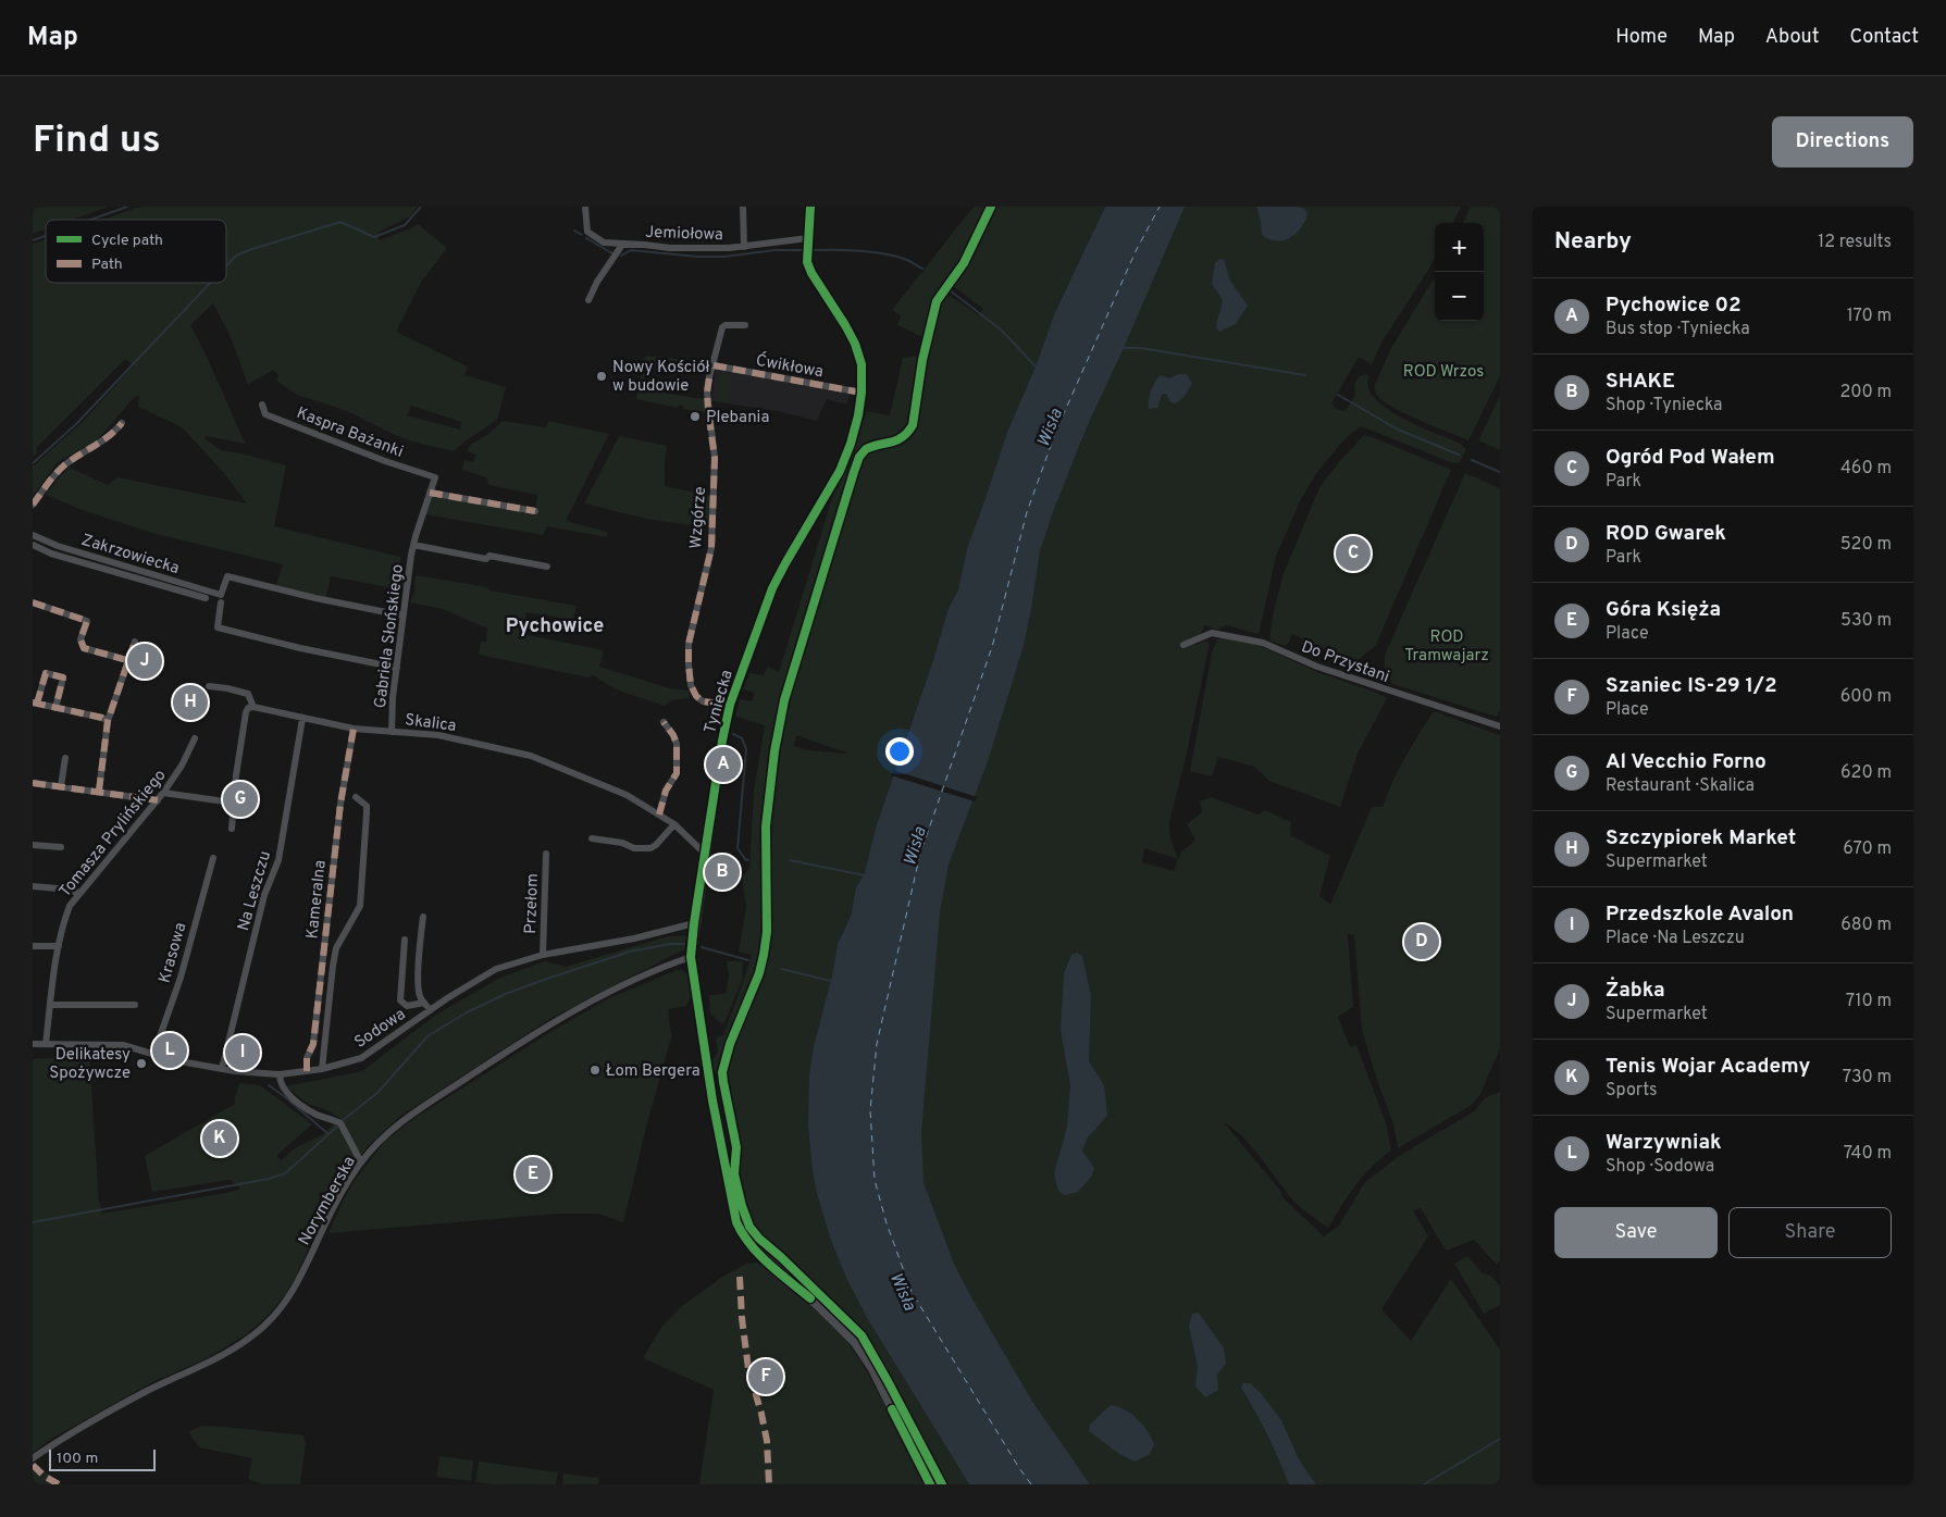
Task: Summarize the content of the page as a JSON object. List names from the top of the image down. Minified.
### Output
{"streets":{"street":["Jemiołowa","Ćwikłowa","Kaspra Bażanki","Wzgórze","Zakrzowiecka","Gabriela Słońskiego","Do Przystani","Tyniecka","Skalica","Tomasza Prylińskiego","Na Leszczu","Kameralna","Przełom","Krasowa","Sodowa","Norymberska"]},"crossings":[["Jemiołowa","Tyniecka"],["Ćwikłowa","Wzgórze"],["Ćwikłowa","Tyniecka"],["Kaspra Bażanki","Gabriela Słońskiego"],["Wzgórze","Tyniecka"],["Gabriela Słońskiego","Skalica"],["Tyniecka","Skalica"],["Tyniecka","Sodowa"],["Tyniecka","Norymberska"],["Skalica","Na Leszczu"],["Skalica","Kameralna"],["Tomasza Prylińskiego","Sodowa"],["Na Leszczu","Sodowa"],["Kameralna","Sodowa"],["Przełom","Sodowa"],["Krasowa","Sodowa"]],"districts":["Pychowice"],"water":["Wisła"],"parks":["ROD Wrzos","ROD Tramwajarz"],"places":["Nowy Kościół w budowie","Plebania","Delikatesy Spożywcze","Łom Bergera"],"legend":["Cycle path","Path"],"scale_bar":"100 m","page":{"header":"Map","nav":["Home","Map","About","Contact"],"buttons":["Directions",["Save","Share"]],"title":"Find us","heading":["Nearby","12 results"],"map_buttons":["+","−"],"list":[{"mark":"A","name":"Pychowice 02","note":"Bus stop · Tyniecka","value":"170 m"},{"mark":"B","name":"SHAKE","note":"Shop · Tyniecka","value":"200 m"},{"mark":"C","name":"Ogród Pod Wałem","note":"Park","value":"460 m"},{"mark":"D","name":"ROD Gwarek","note":"Park","value":"520 m"},{"mark":"E","name":"Góra Księża","note":"Place","value":"530 m"},{"mark":"F","name":"Szaniec IS-29 1/2","note":"Place","value":"600 m"},{"mark":"G","name":"Al Vecchio Forno","note":"Restaurant · Skalica","value":"620 m"},{"mark":"H","name":"Szczypiorek Market","note":"Supermarket","value":"670 m"},{"mark":"I","name":"Przedszkole Avalon","note":"Place · Na Leszczu","value":"680 m"},{"mark":"J","name":"Żabka","note":"Supermarket","value":"710 m"},{"mark":"K","name":"Tenis Wojar Academy","note":"Sports","value":"730 m"},{"mark":"L","name":"Warzywniak","note":"Shop · Sodowa","value":"740 m"}],"pins":["C","J","H","A","G","B","D","L","I","K","E","F"],"scale":"100 m"}}
